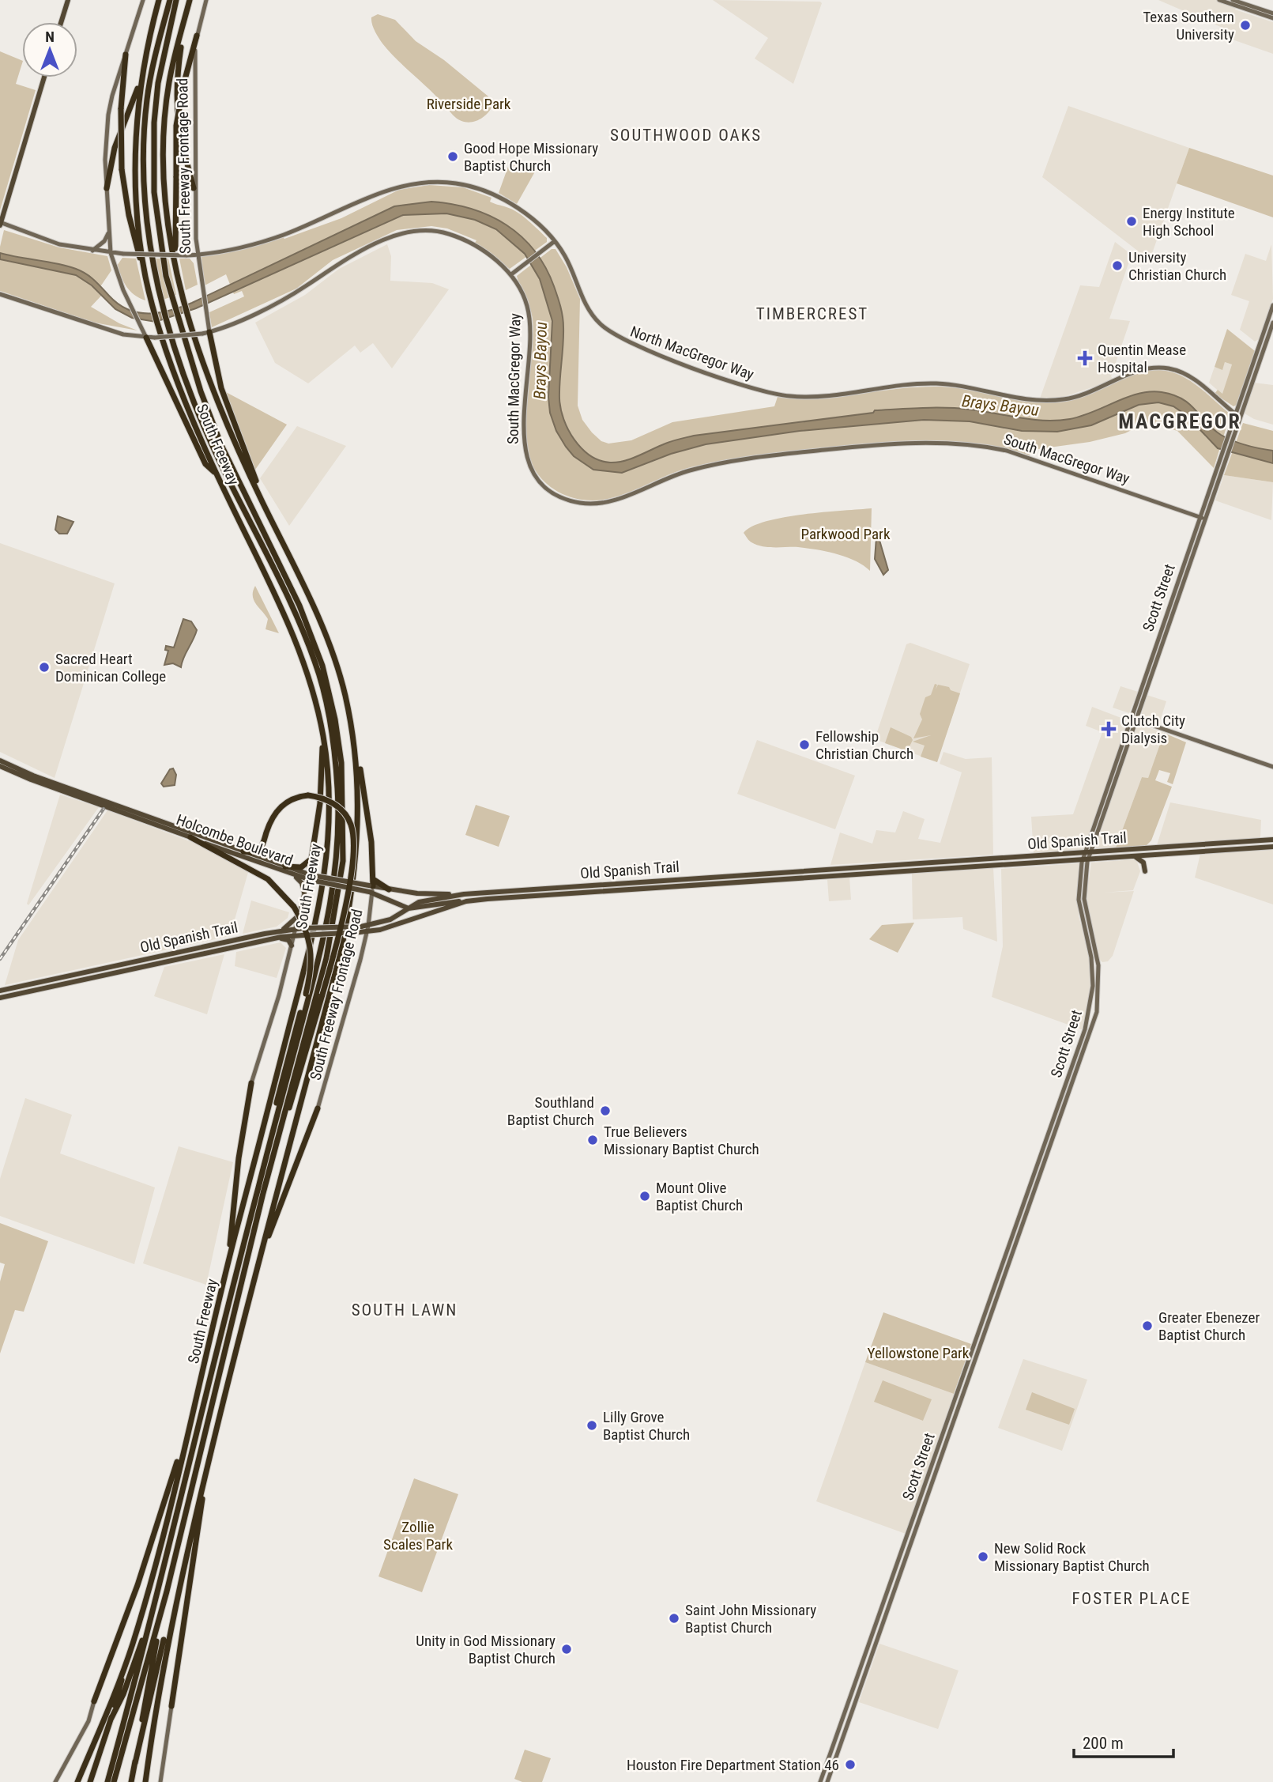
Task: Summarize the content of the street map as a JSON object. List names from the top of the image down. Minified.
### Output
{"streets":{"highway":["South Freeway"],"main road":["South Freeway Frontage Road","North MacGregor Way","South MacGregor Way","Scott Street","Holcombe Boulevard","Old Spanish Trail"]},"crossings":[["South Freeway Frontage Road","North MacGregor Way"],["South Freeway Frontage Road","South MacGregor Way"],["South Freeway Frontage Road","Holcombe Boulevard"],["South Freeway Frontage Road","Old Spanish Trail"],["North MacGregor Way","Scott Street"],["South MacGregor Way","Scott Street"],["Scott Street","Old Spanish Trail"],["Holcombe Boulevard","Old Spanish Trail"]],"districts":["SOUTHWOOD OAKS","TIMBERCREST","MACGREGOR","SOUTH LAWN","FOSTER PLACE"],"water":["Brays Bayou"],"parks":["Riverside Park","Parkwood Park","Yellowstone Park","Zollie Scales Park"],"places":{"other":["Texas Southern University","Good Hope Missionary Baptist Church","Energy Institute High School","University Christian Church","Sacred Heart Dominican College","Fellowship Christian Church","Southland Baptist Church","True Believers Missionary Baptist Church","Mount Olive Baptist Church","Greater Ebenezer Baptist Church","Lilly Grove Baptist Church","New Solid Rock Missionary Baptist Church","Saint John Missionary Baptist Church","Unity in God Missionary Baptist Church","Houston Fire Department Station 46"],"health":["Quentin Mease Hospital","Clutch City Dialysis"]},"scale_bar":"200 m","north":"top"}
